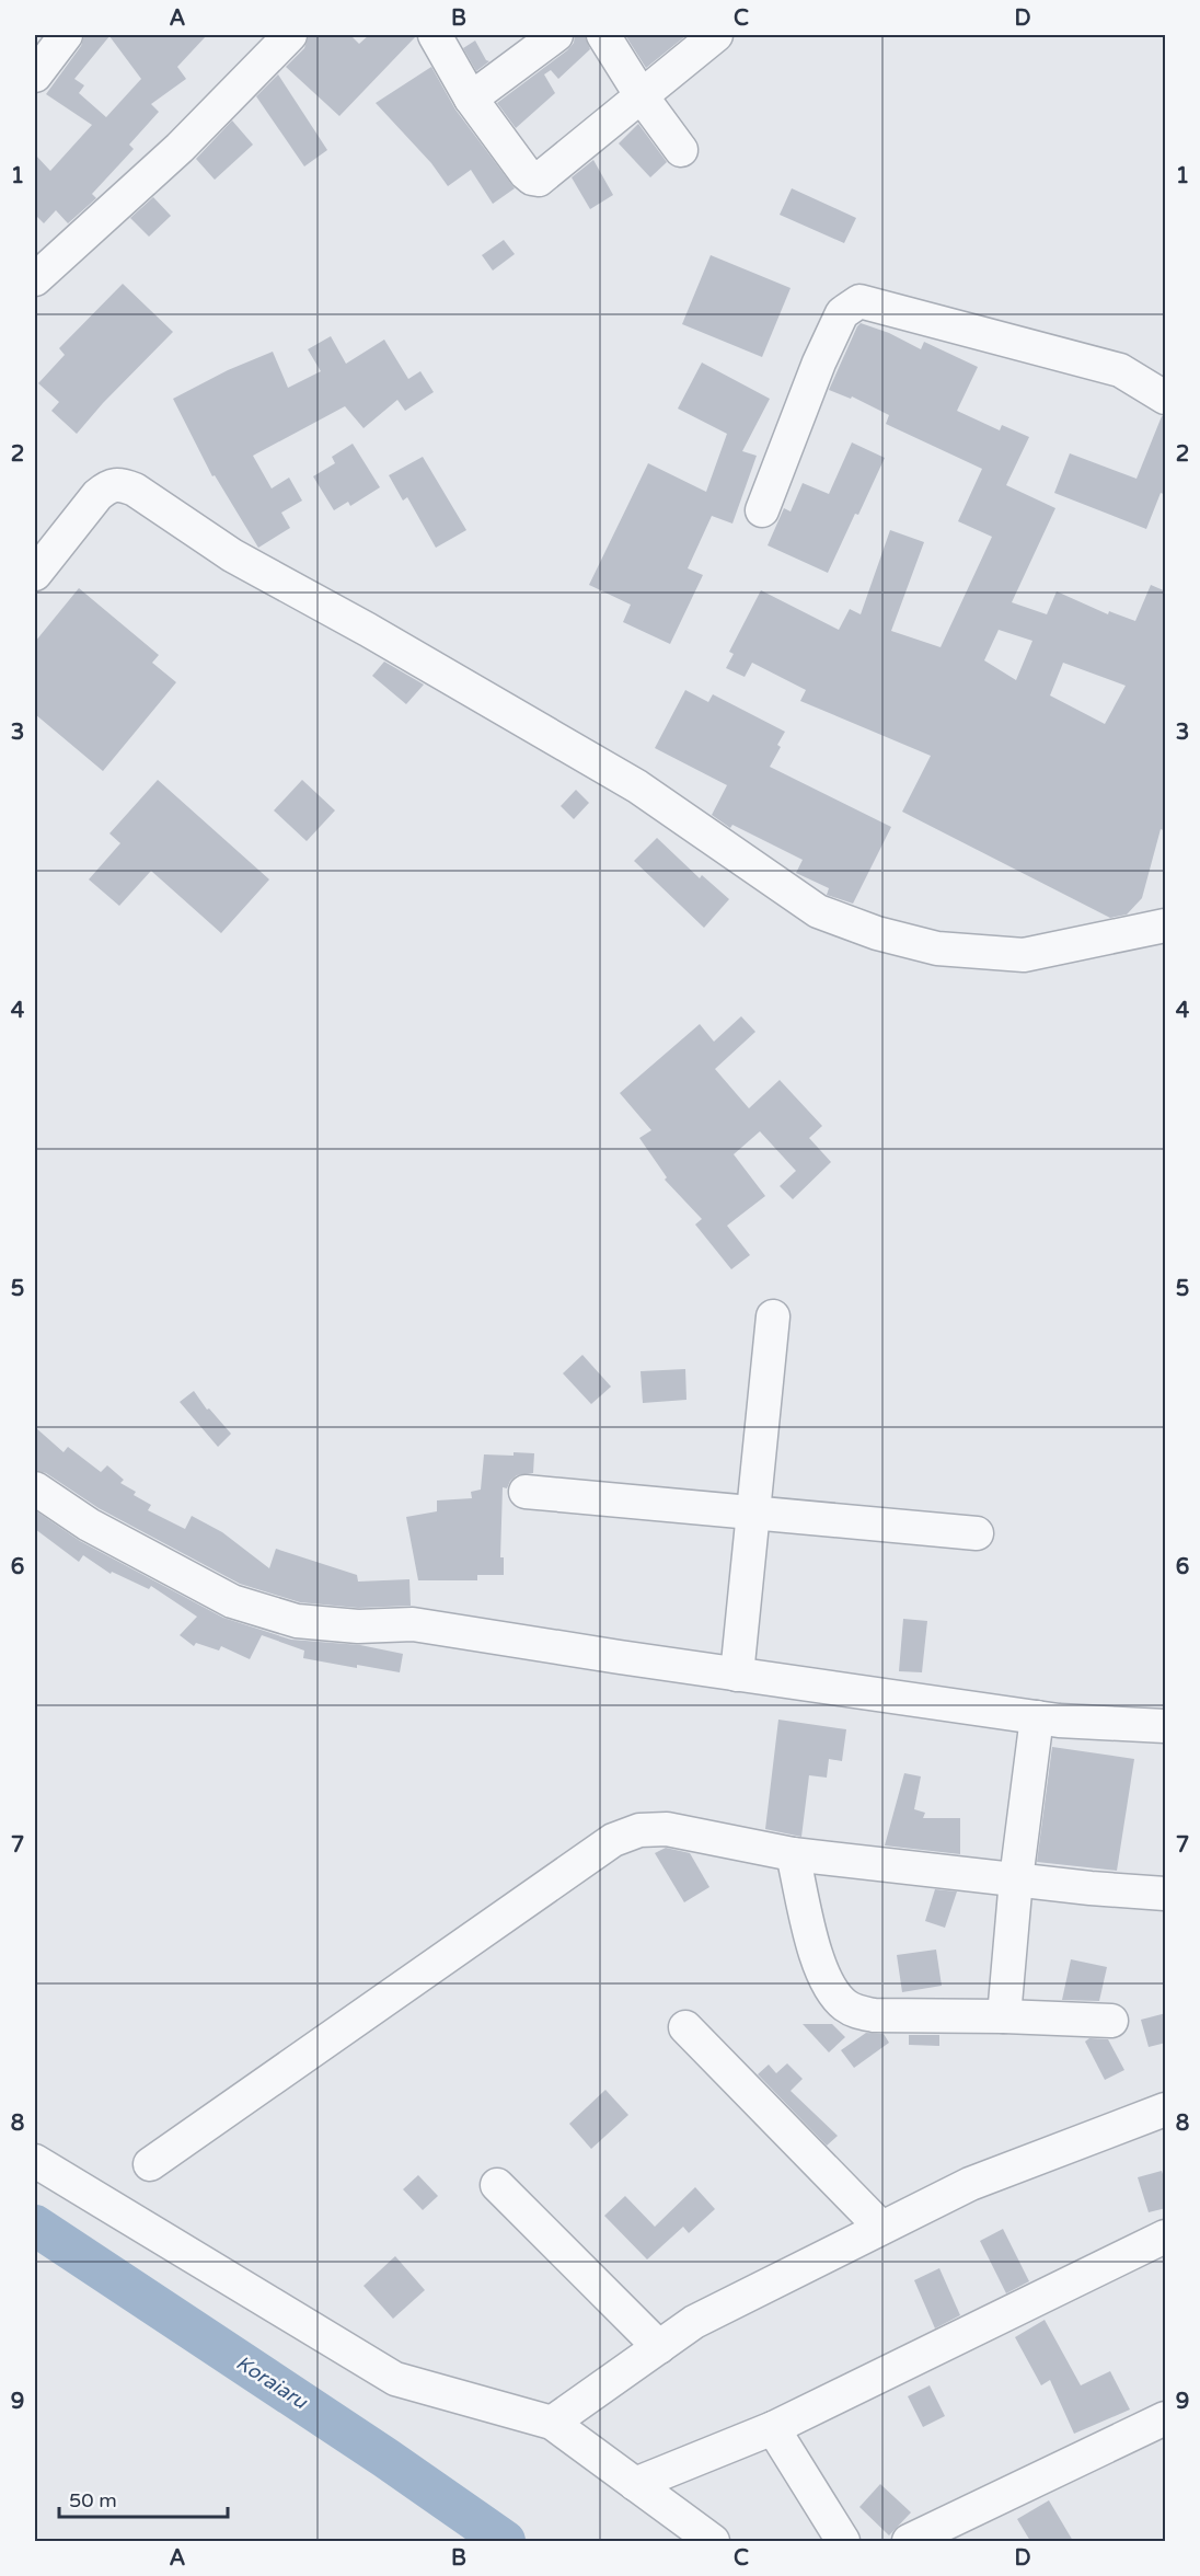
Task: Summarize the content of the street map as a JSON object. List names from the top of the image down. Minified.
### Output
{"water":["Koraiaru"],"scale_bar":"50 m","grid":{"columns":["A","B","C","D"],"rows":["1","2","3","4","5","6","7","8","9"]}}
